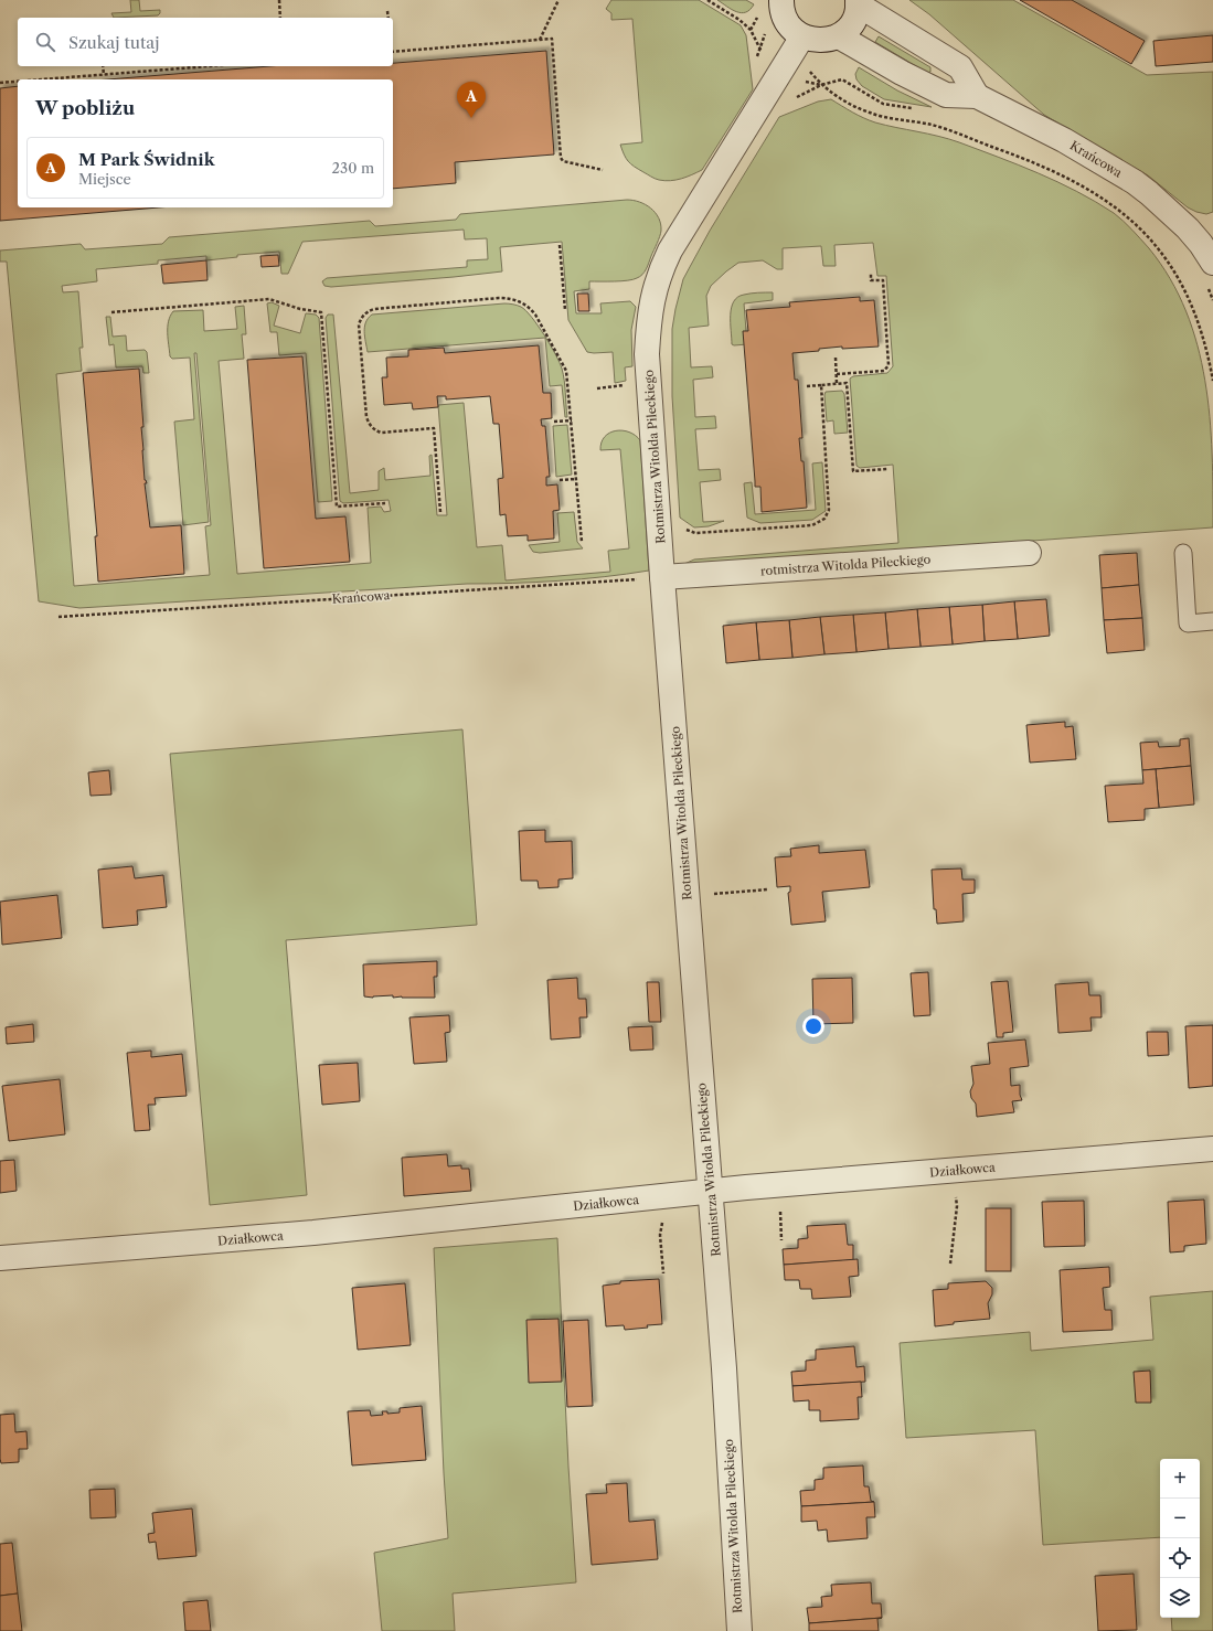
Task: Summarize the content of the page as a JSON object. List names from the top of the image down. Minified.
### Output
{"streets":{"street":["Krańcowa","Rotmistrza Witolda Pileckiego","rotmistrza Witolda Pileckiego","Działkowca"]},"crossings":[["Krańcowa","Rotmistrza Witolda Pileckiego"],["Krańcowa","rotmistrza Witolda Pileckiego"],["Rotmistrza Witolda Pileckiego","rotmistrza Witolda Pileckiego"],["Rotmistrza Witolda Pileckiego","Działkowca"]],"page":{"search":"Szukaj tutaj","heading":"W pobliżu","pins":"A","list":[{"mark":"A","name":"M Park Świdnik","note":"Miejsce","value":"230 m"}],"map_buttons":["+","−"]}}
